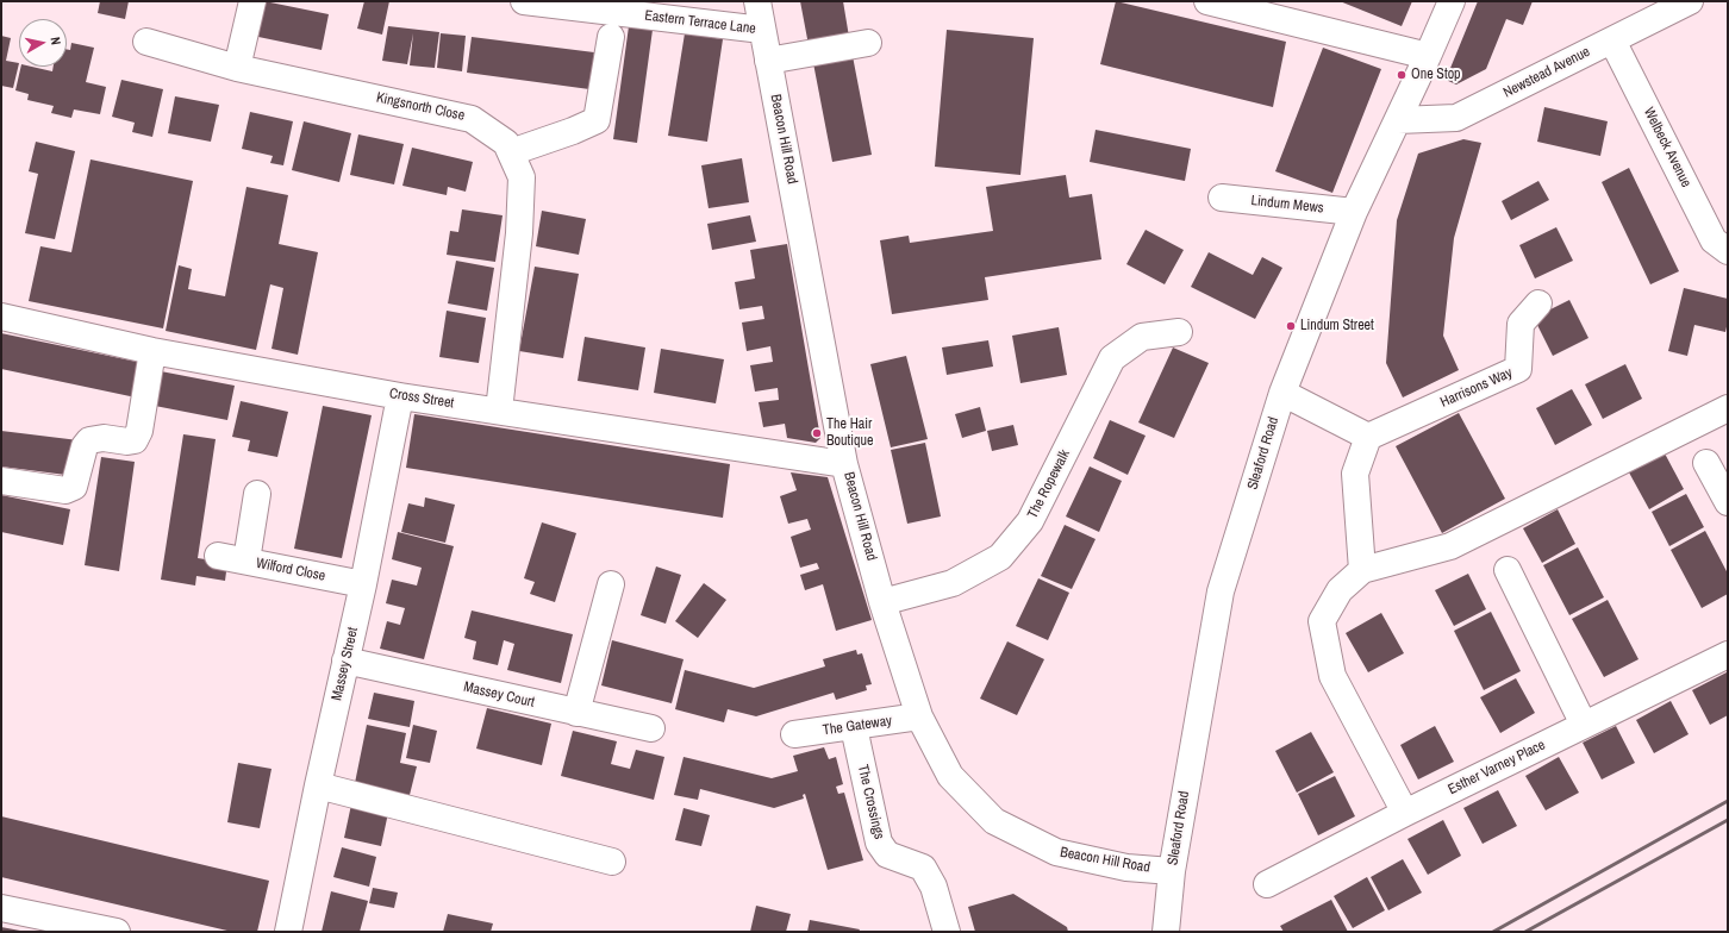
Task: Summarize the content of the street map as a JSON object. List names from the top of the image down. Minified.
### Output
{"streets":{"street":["Eastern Terrace Lane","Newstead Avenue","Kingsnorth Close","Beacon Hill Road","Welbeck Avenue","Lindum Mews","Harrisons Way","Cross Street","Sleaford Road","The Ropewalk","Wilford Close","Massey Street","Massey Court","The Gateway","Esther Varney Place","The Crossings"]},"crossings":[["Eastern Terrace Lane","Beacon Hill Road"],["Newstead Avenue","Welbeck Avenue"],["Newstead Avenue","Sleaford Road"],["Kingsnorth Close","Cross Street"],["Beacon Hill Road","Cross Street"],["Beacon Hill Road","Sleaford Road"],["Beacon Hill Road","The Ropewalk"],["Beacon Hill Road","The Gateway"],["Lindum Mews","Sleaford Road"],["Cross Street","Massey Street"],["Wilford Close","Massey Street"],["Massey Street","Massey Court"],["The Gateway","The Crossings"]],"places":["One Stop","Lindum Street","The Hair Boutique"],"north":"right"}
